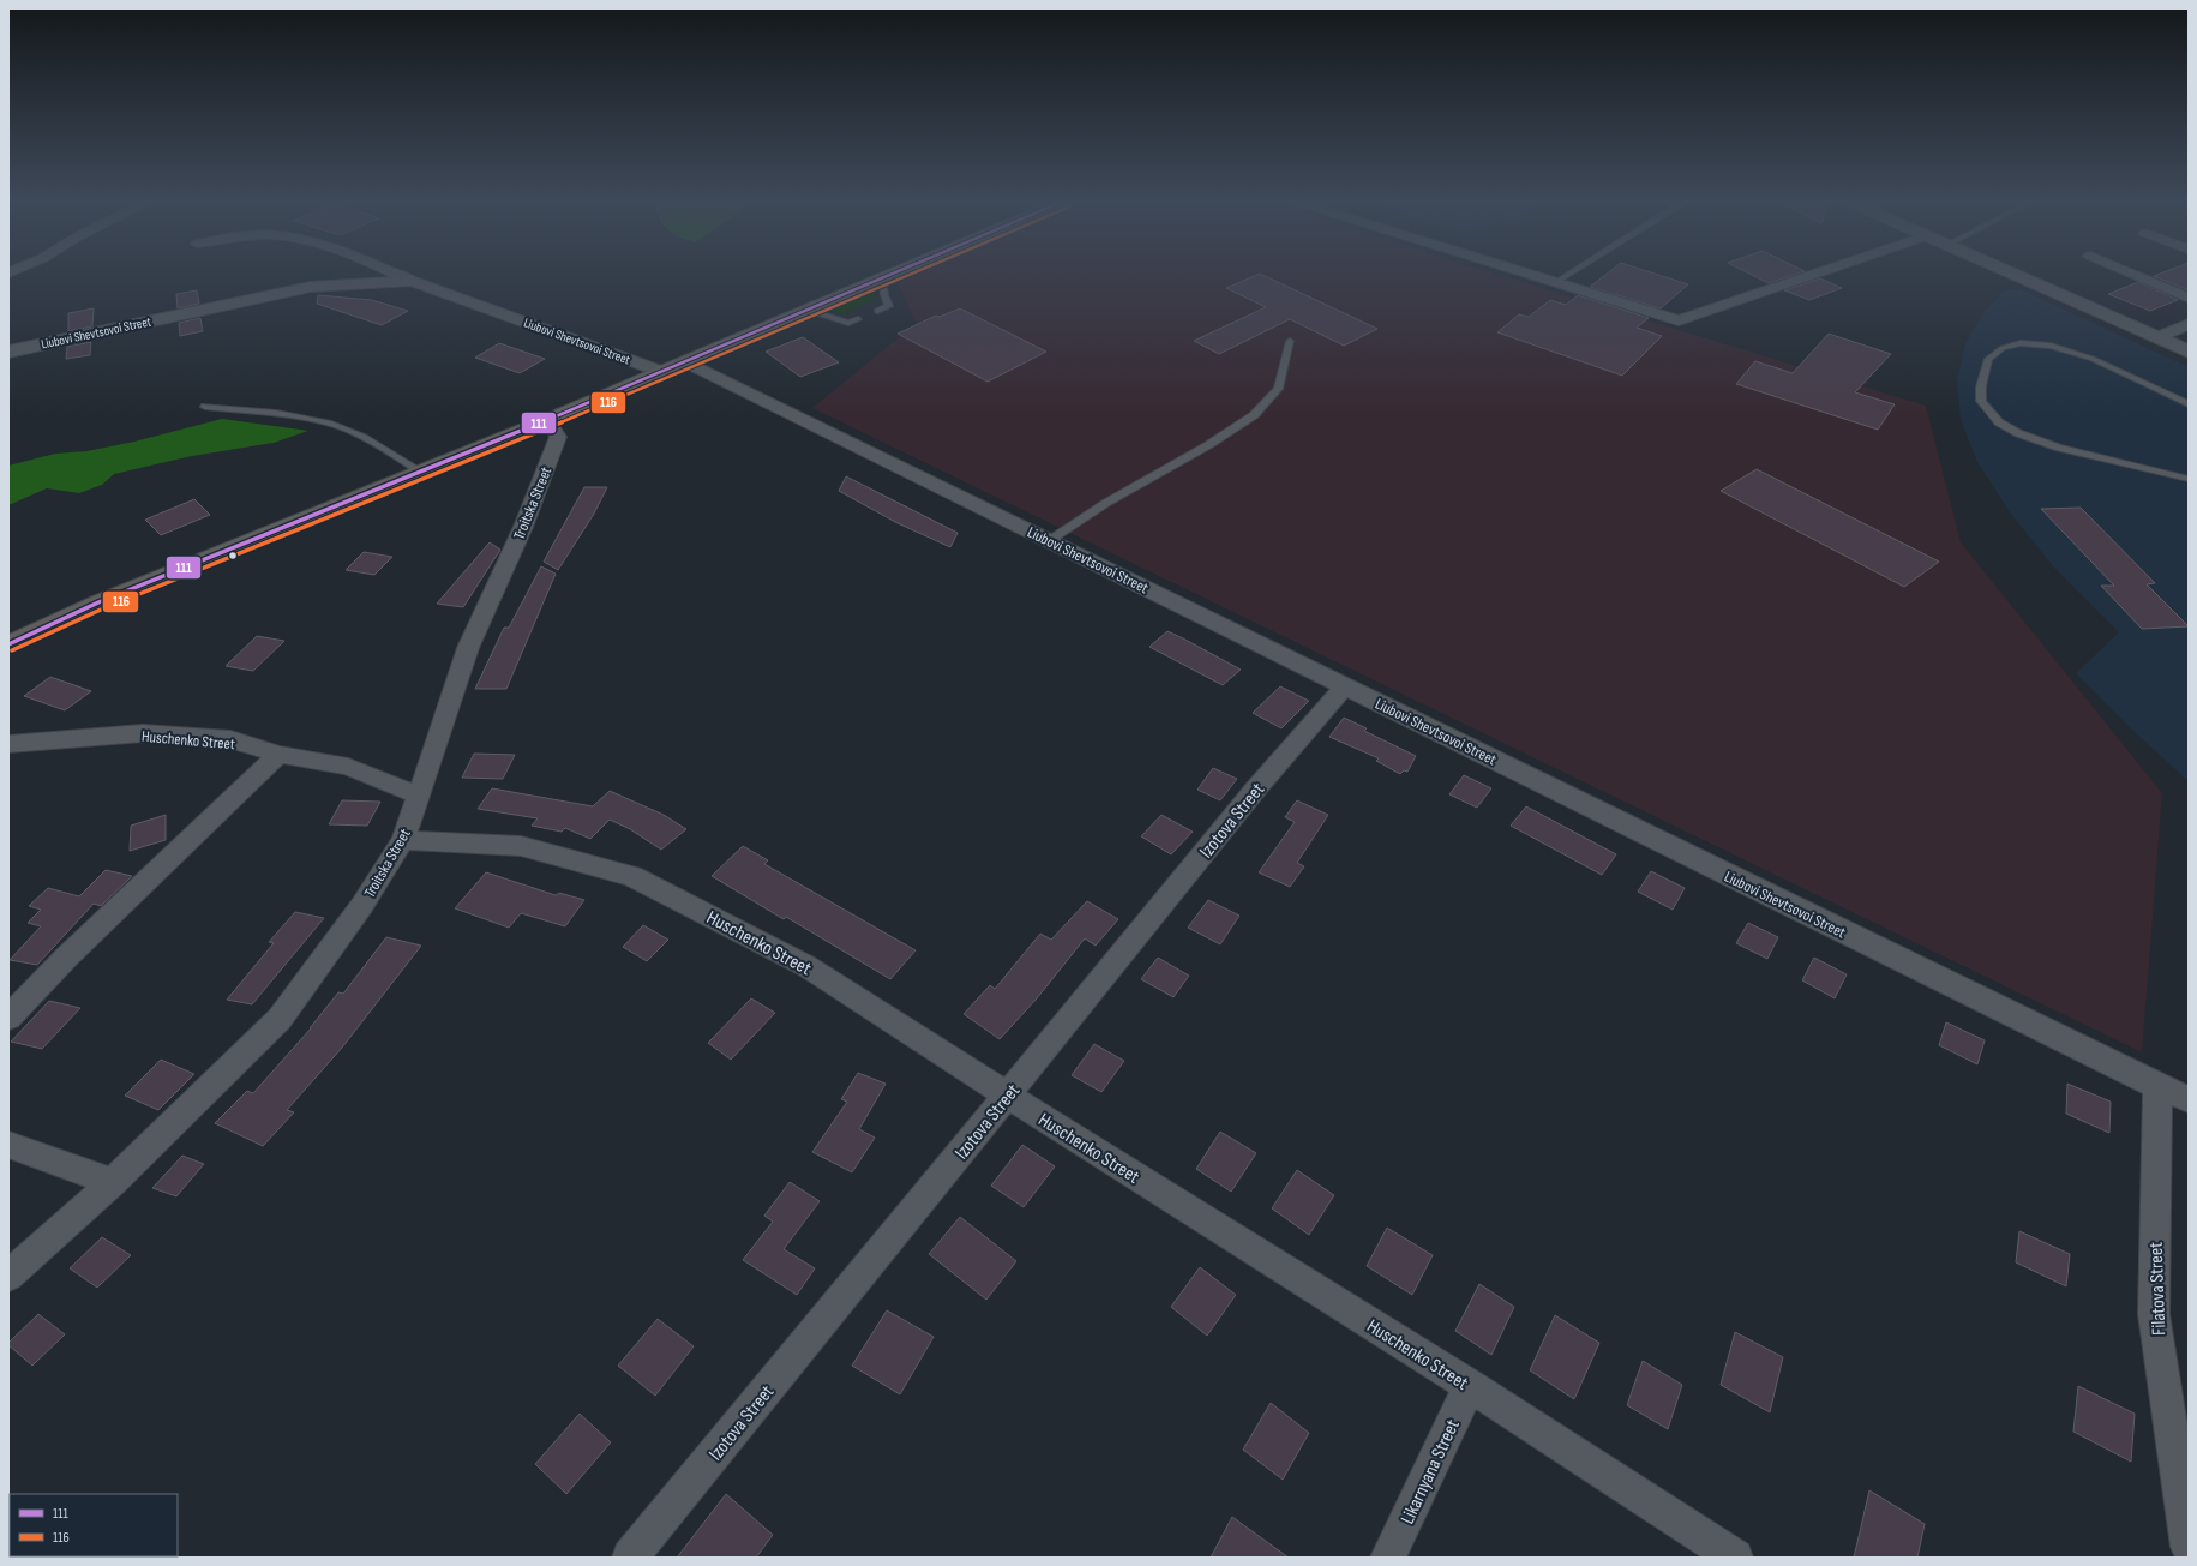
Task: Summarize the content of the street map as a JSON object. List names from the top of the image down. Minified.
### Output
{"streets":{"street":["Liubovi Shevtsovoi Street","Troitska Street","Huschenko Street","Izotova Street","Filatova Street","Likarnyana Street"]},"crossings":[["Liubovi Shevtsovoi Street","Izotova Street"],["Liubovi Shevtsovoi Street","Filatova Street"],["Troitska Street","Huschenko Street"],["Huschenko Street","Izotova Street"],["Huschenko Street","Likarnyana Street"]],"lines":["transit line 111","transit line 116"],"legend":["111","116"]}
